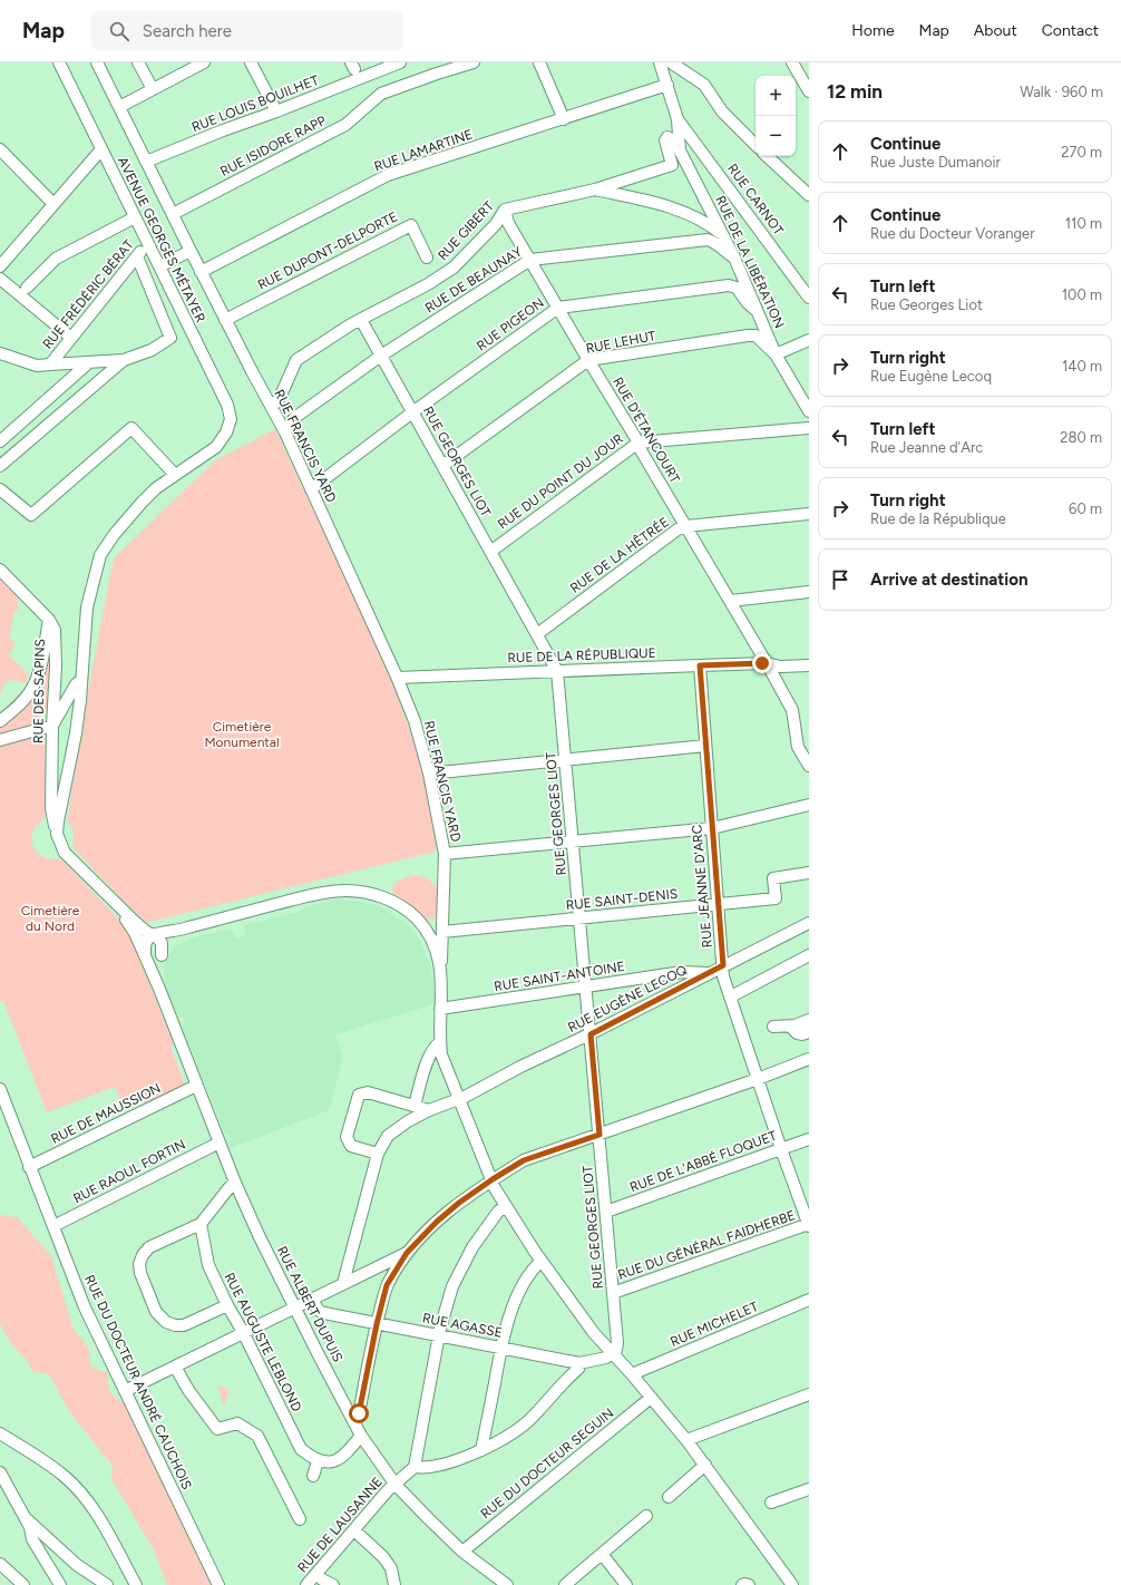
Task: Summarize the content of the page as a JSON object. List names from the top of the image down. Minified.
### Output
{"streets":{"street":["RUE LOUIS BOUILHET","RUE ISIDORE RAPP","RUE LAMARTINE","RUE CARNOT","RUE GIBERT","AVENUE GEORGES MÉTAYER","RUE DUPONT-DELPORTE","RUE DE LA LIBÉRATION","RUE DE BEAUNAY","RUE FRÉDÉRIC BÉRAT","RUE PIGEON","RUE LEHUT","RUE D'ÉTANCOURT","RUE FRANCIS YARD","RUE GEORGES LIOT","RUE DU POINT DU JOUR","RUE DE LA HÊTRÉE","RUE DE LA RÉPUBLIQUE","RUE DES SAPINS","RUE JEANNE D'ARC","RUE SAINT-DENIS","RUE SAINT-ANTOINE","RUE EUGÈNE LECOQ","RUE DE MAUSSION","RUE DE L'ABBÉ FLOQUET","RUE RAOUL FORTIN","RUE DU GÉNÉRAL FAIDHERBE","RUE ALBERT DUPUIS","RUE MICHELET","RUE AGASSE","RUE AUGUSTE LEBLOND","RUE DU DOCTEUR ANDRÉ CAUCHOIS","RUE DU DOCTEUR SEGUIN","RUE DE LAUSANNE"]},"crossings":[["RUE LOUIS BOUILHET","RUE FRANCIS YARD"],["RUE ISIDORE RAPP","RUE FRANCIS YARD"],["RUE LAMARTINE","RUE FRANCIS YARD"],["RUE CARNOT","RUE DE LA LIBÉRATION"],["RUE GIBERT","RUE DE LA LIBÉRATION"],["RUE GIBERT","RUE D'ÉTANCOURT"],["RUE GIBERT","RUE FRANCIS YARD"],["RUE GIBERT","RUE GEORGES LIOT"],["AVENUE GEORGES MÉTAYER","RUE FRÉDÉRIC BÉRAT"],["RUE DUPONT-DELPORTE","RUE FRANCIS YARD"],["RUE DE LA LIBÉRATION","RUE DE BEAUNAY"],["RUE DE LA LIBÉRATION","RUE PIGEON"],["RUE DE LA LIBÉRATION","RUE LEHUT"],["RUE DE BEAUNAY","RUE D'ÉTANCOURT"],["RUE DE BEAUNAY","RUE FRANCIS YARD"],["RUE DE BEAUNAY","RUE GEORGES LIOT"],["RUE PIGEON","RUE D'ÉTANCOURT"],["RUE PIGEON","RUE FRANCIS YARD"],["RUE PIGEON","RUE GEORGES LIOT"],["RUE LEHUT","RUE D'ÉTANCOURT"],["RUE LEHUT","RUE GEORGES LIOT"],["RUE D'ÉTANCOURT","RUE DU POINT DU JOUR"],["RUE D'ÉTANCOURT","RUE DE LA HÊTRÉE"],["RUE D'ÉTANCOURT","RUE DE LA RÉPUBLIQUE"],["RUE FRANCIS YARD","RUE DE LA RÉPUBLIQUE"],["RUE FRANCIS YARD","RUE SAINT-DENIS"],["RUE GEORGES LIOT","RUE DU POINT DU JOUR"],["RUE GEORGES LIOT","RUE DE LA HÊTRÉE"],["RUE GEORGES LIOT","RUE DE LA RÉPUBLIQUE"],["RUE GEORGES LIOT","RUE SAINT-DENIS"],["RUE GEORGES LIOT","RUE SAINT-ANTOINE"],["RUE GEORGES LIOT","RUE EUGÈNE LECOQ"],["RUE GEORGES LIOT","RUE DE L'ABBÉ FLOQUET"],["RUE GEORGES LIOT","RUE DU GÉNÉRAL FAIDHERBE"],["RUE GEORGES LIOT","RUE AGASSE"],["RUE DE LA RÉPUBLIQUE","RUE JEANNE D'ARC"],["RUE DES SAPINS","RUE ALBERT DUPUIS"],["RUE JEANNE D'ARC","RUE SAINT-DENIS"],["RUE JEANNE D'ARC","RUE EUGÈNE LECOQ"],["RUE JEANNE D'ARC","RUE DE L'ABBÉ FLOQUET"],["RUE JEANNE D'ARC","RUE DU GÉNÉRAL FAIDHERBE"],["RUE SAINT-ANTOINE","RUE EUGÈNE LECOQ"],["RUE DE MAUSSION","RUE ALBERT DUPUIS"],["RUE DE MAUSSION","RUE DU DOCTEUR ANDRÉ CAUCHOIS"],["RUE RAOUL FORTIN","RUE ALBERT DUPUIS"],["RUE RAOUL FORTIN","RUE DU DOCTEUR ANDRÉ CAUCHOIS"],["RUE ALBERT DUPUIS","RUE DU DOCTEUR SEGUIN"],["RUE ALBERT DUPUIS","RUE DE LAUSANNE"]],"parks":["Cimetière Monumental","Cimetière du Nord"],"page":{"header":"Map","search":"Search here","nav":["Home","Map","About","Contact"],"heading":["12 min","Walk · 960 m"],"map_buttons":["+","−"],"list":[["Continue","Rue Juste Dumanoir","270 m"],["Continue","Rue du Docteur Voranger","110 m"],["Turn left","Rue Georges Liot","100 m"],["Turn right","Rue Eugène Lecoq","140 m"],["Turn left","Rue Jeanne d'Arc","280 m"],["Turn right","Rue de la République","60 m"],"Arrive at destination"]}}
